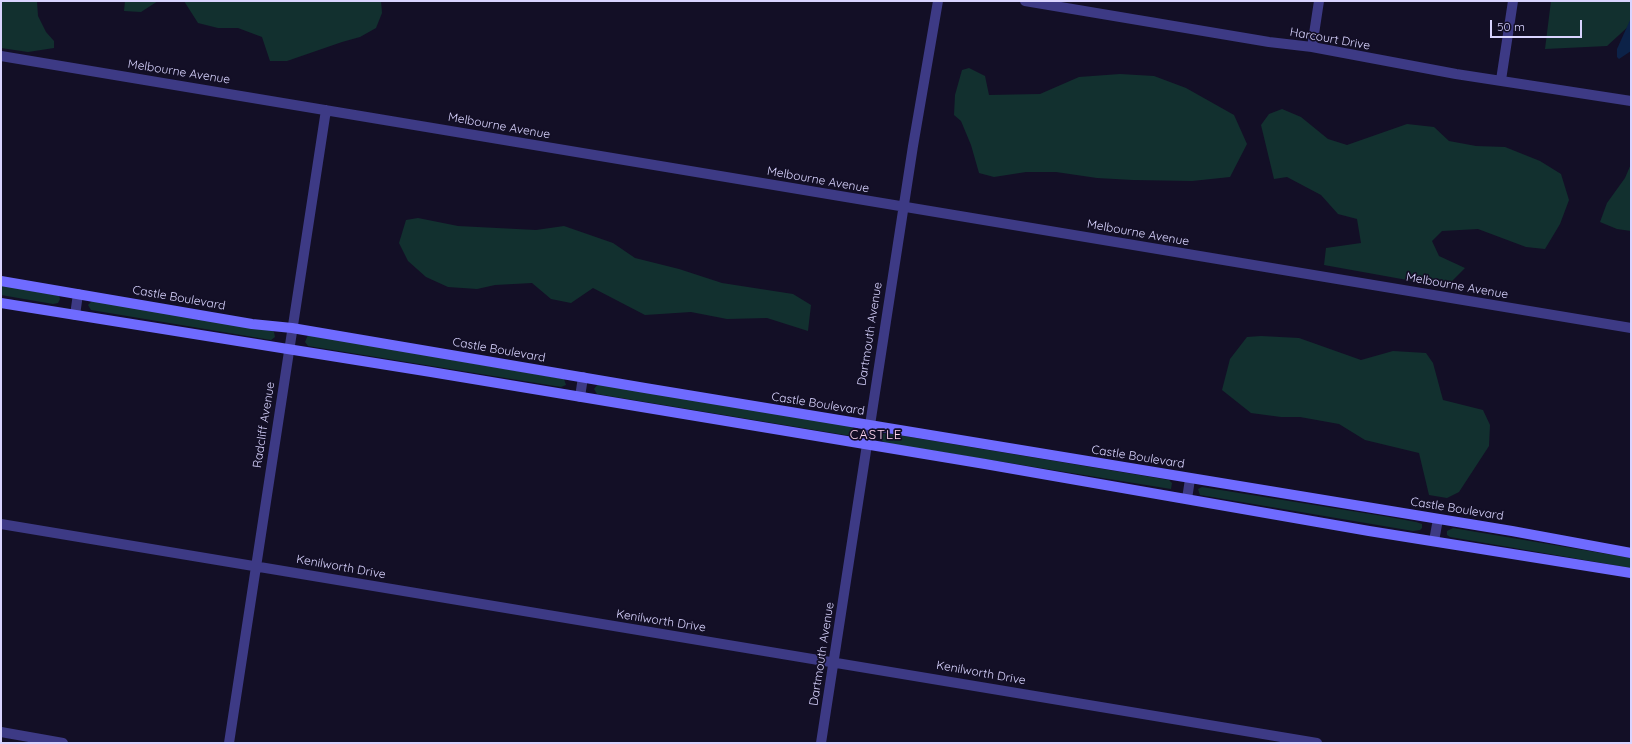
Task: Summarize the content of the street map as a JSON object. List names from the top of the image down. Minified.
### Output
{"streets":{"street":["Harcourt Drive","Melbourne Avenue","Castle Boulevard","Dartmouth Avenue","Radcliff Avenue","Kenilworth Drive"]},"crossings":[["Melbourne Avenue","Dartmouth Avenue"],["Melbourne Avenue","Radcliff Avenue"],["Castle Boulevard","Dartmouth Avenue"],["Castle Boulevard","Radcliff Avenue"],["Dartmouth Avenue","Kenilworth Drive"],["Radcliff Avenue","Kenilworth Drive"]],"districts":["CASTLE"],"scale_bar":"50 m"}
